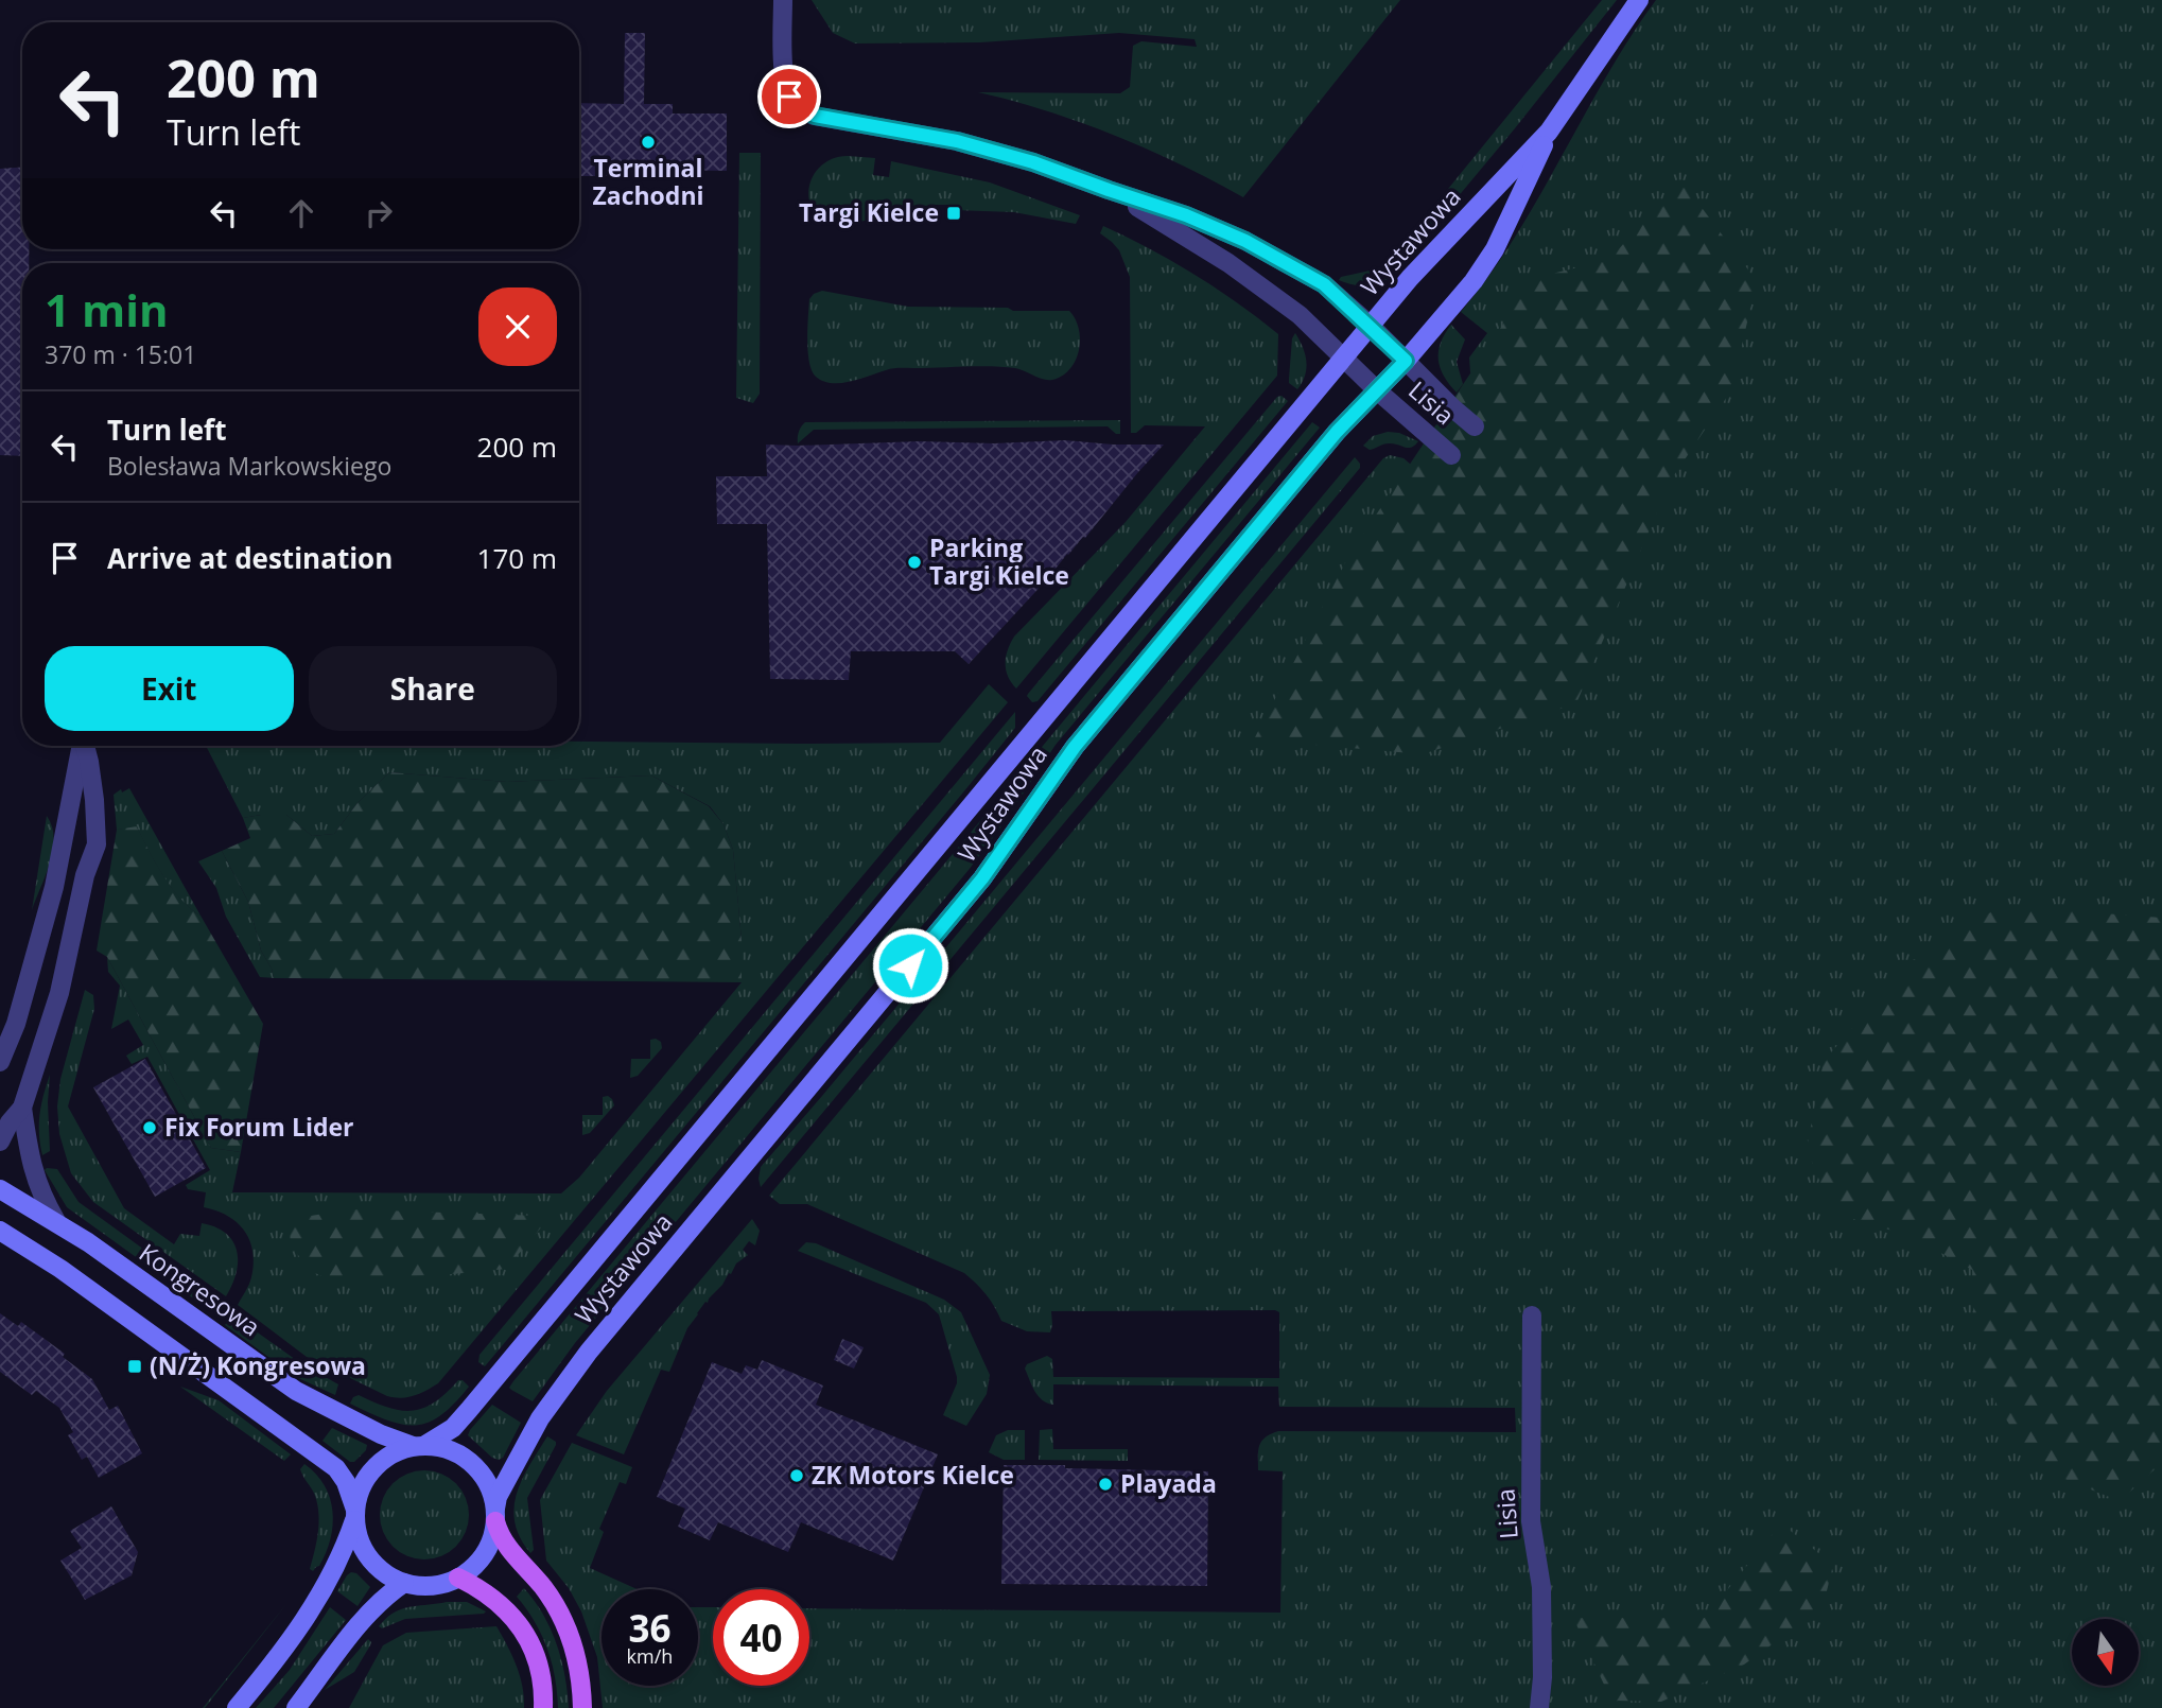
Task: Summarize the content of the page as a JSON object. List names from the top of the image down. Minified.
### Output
{"streets":{"street":["Wystawowa","Lisia","Kongresowa"]},"crossings":[["Wystawowa","Lisia"],["Wystawowa","Kongresowa"]],"places":{"other":["Terminal Zachodni","Parking Targi Kielce","Fix Forum Lider","ZK Motors Kielce","Playada"],"transit":["Targi Kielce","(N/Ż) Kongresowa"]},"north":"bottom","page":{"turn":["200 m","Turn left"],"heading":["1 min","370 m · 15:01"],"list":[{"name":"Turn left","note":"Bolesława Markowskiego","value":"200 m"},{"name":"Arrive at destination","value":"170 m"}],"buttons":["Exit","Share"],"speed":"36 km/h","limit":"40"}}
